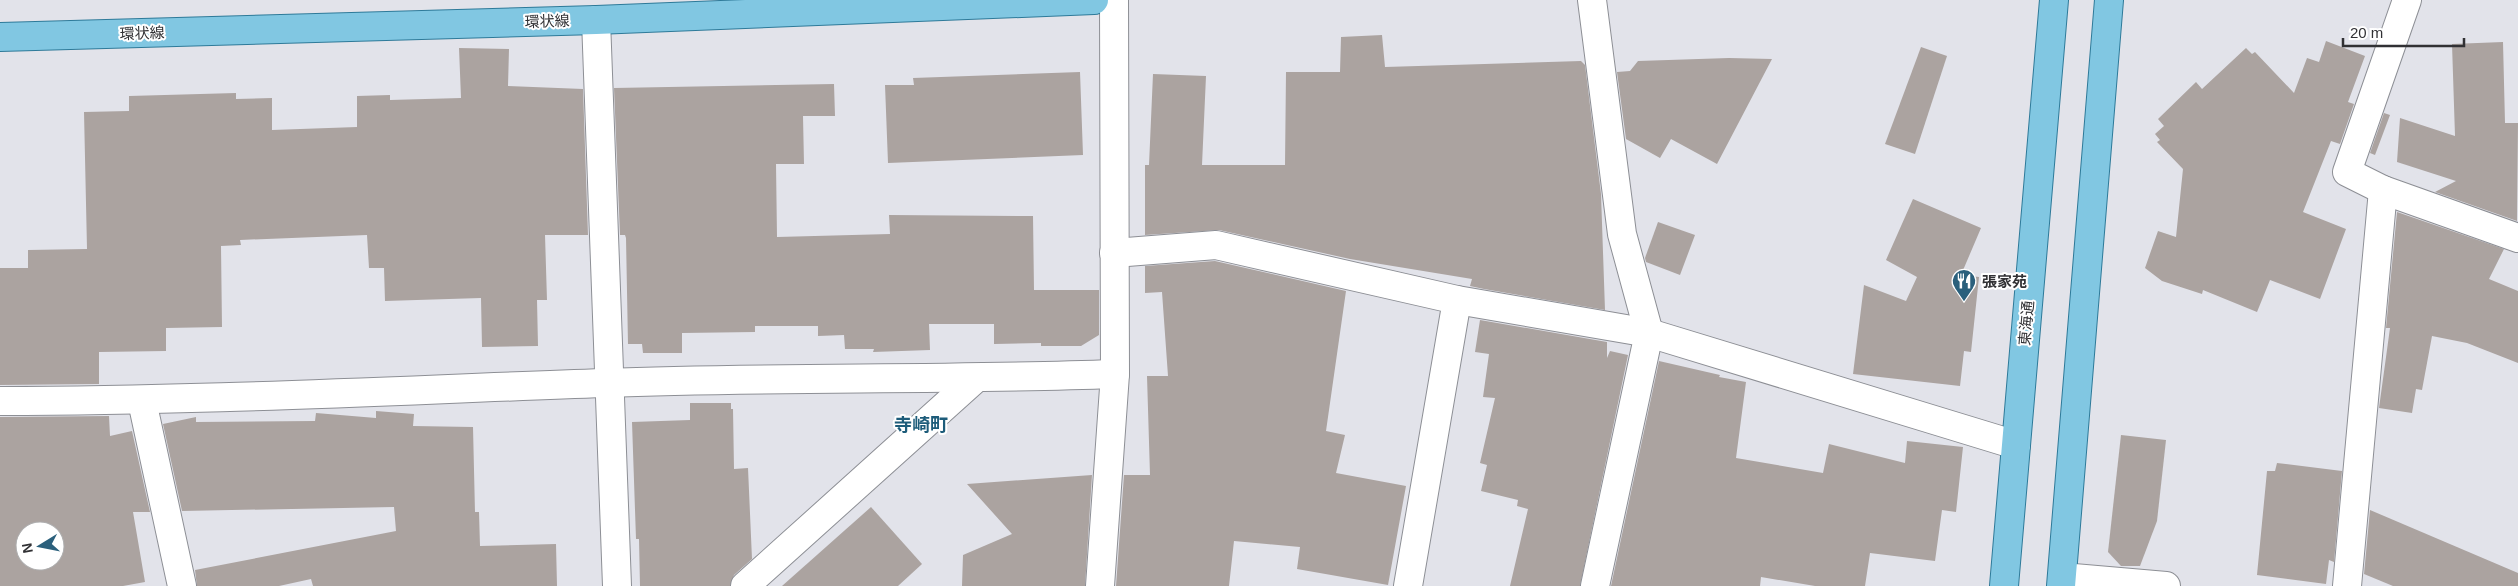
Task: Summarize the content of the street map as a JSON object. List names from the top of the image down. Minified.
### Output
{"streets":{"main road":["環状線","東海通"]},"districts":["寺崎町"],"places":{"restaurant":["張家苑"]},"scale_bar":"20 m","north":"left"}
